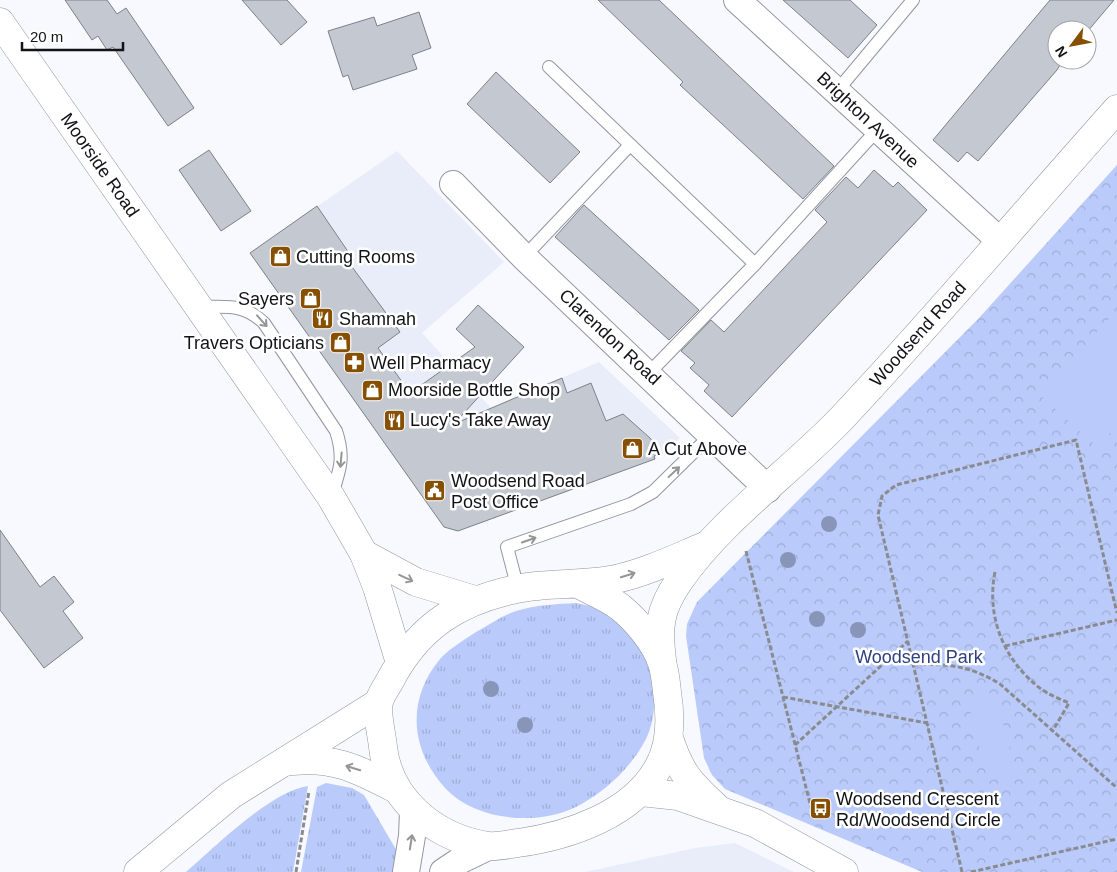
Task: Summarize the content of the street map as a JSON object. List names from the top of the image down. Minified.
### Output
{"streets":{"street":["Brighton Avenue","Moorside Road","Woodsend Road","Clarendon Road"]},"crossings":[["Brighton Avenue","Woodsend Road"],["Moorside Road","Woodsend Road"],["Woodsend Road","Clarendon Road"]],"parks":["Woodsend Park"],"places":{"shop":["Cutting Rooms","Sayers","Travers Opticians","Moorside Bottle Shop","A Cut Above"],"restaurant":["Shamnah","Lucy's Take Away"],"pharmacy":["Well Pharmacy"],"public building":["Woodsend Road Post Office"],"bus stop":["Woodsend Crescent Rd/Woodsend Circle"]},"scale_bar":"20 m","north":"bottom left"}
